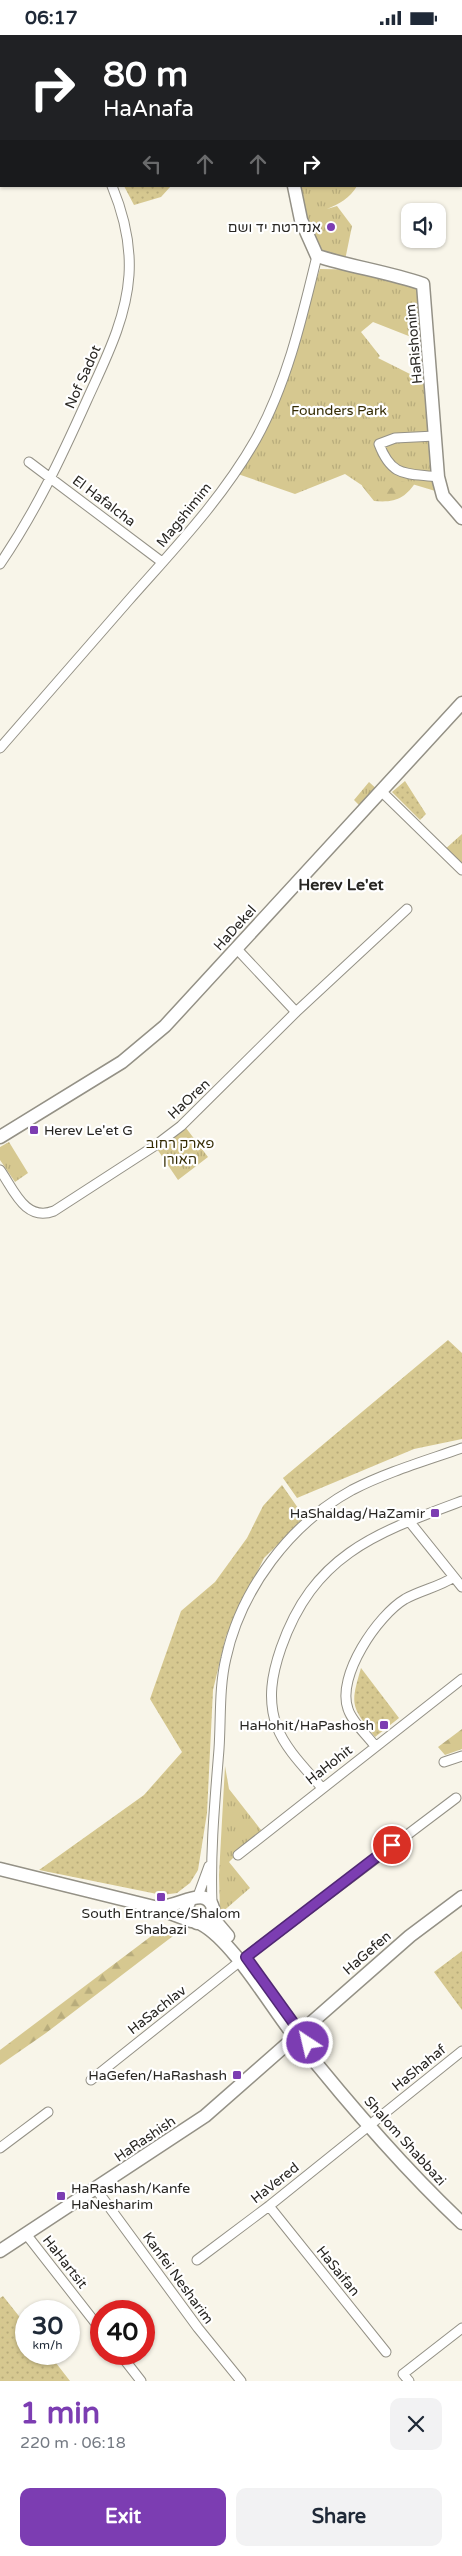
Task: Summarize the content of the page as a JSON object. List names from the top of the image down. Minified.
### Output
{"streets":{"street":["HaRishonim","Nof Sadot","El Hafalcha","Magshimim","HaDekel","HaOren","HaHohit","HaGefen","HaSachlav","HaShahaf","HaRashish","Shalom Shabbazi","HaVered","HaHartsit","HaSaifan","Kanfei Nesharim"]},"crossings":[["HaRishonim","Magshimim"],["Nof Sadot","El Hafalcha"],["El Hafalcha","Magshimim"],["HaGefen","HaRashish"],["HaGefen","Shalom Shabbazi"],["HaSachlav","Shalom Shabbazi"],["HaShahaf","Shalom Shabbazi"],["HaShahaf","HaVered"],["HaRashish","Shalom Shabbazi"],["HaRashish","HaHartsit"],["HaRashish","Kanfei Nesharim"],["Shalom Shabbazi","HaVered"],["HaVered","HaSaifan"]],"districts":["Herev Le'et"],"parks":["Founders Park","פארק רחוב האורן"],"places":{"other":["אנדרטת יד ושם"],"transit":["Herev Le'et G","HaShaldag/HaZamir","HaHohit/HaPashosh","South Entrance/Shalom Shabazi","HaGefen/HaRashash","HaRashash/Kanfe HaNesharim"]},"page":{"status":"06:17","turn":["80 m","HaAnafa"],"speed":"30 km/h","limit":"40","heading":["1 min","220 m · 06:18"],"buttons":["Exit","Share"]}}
